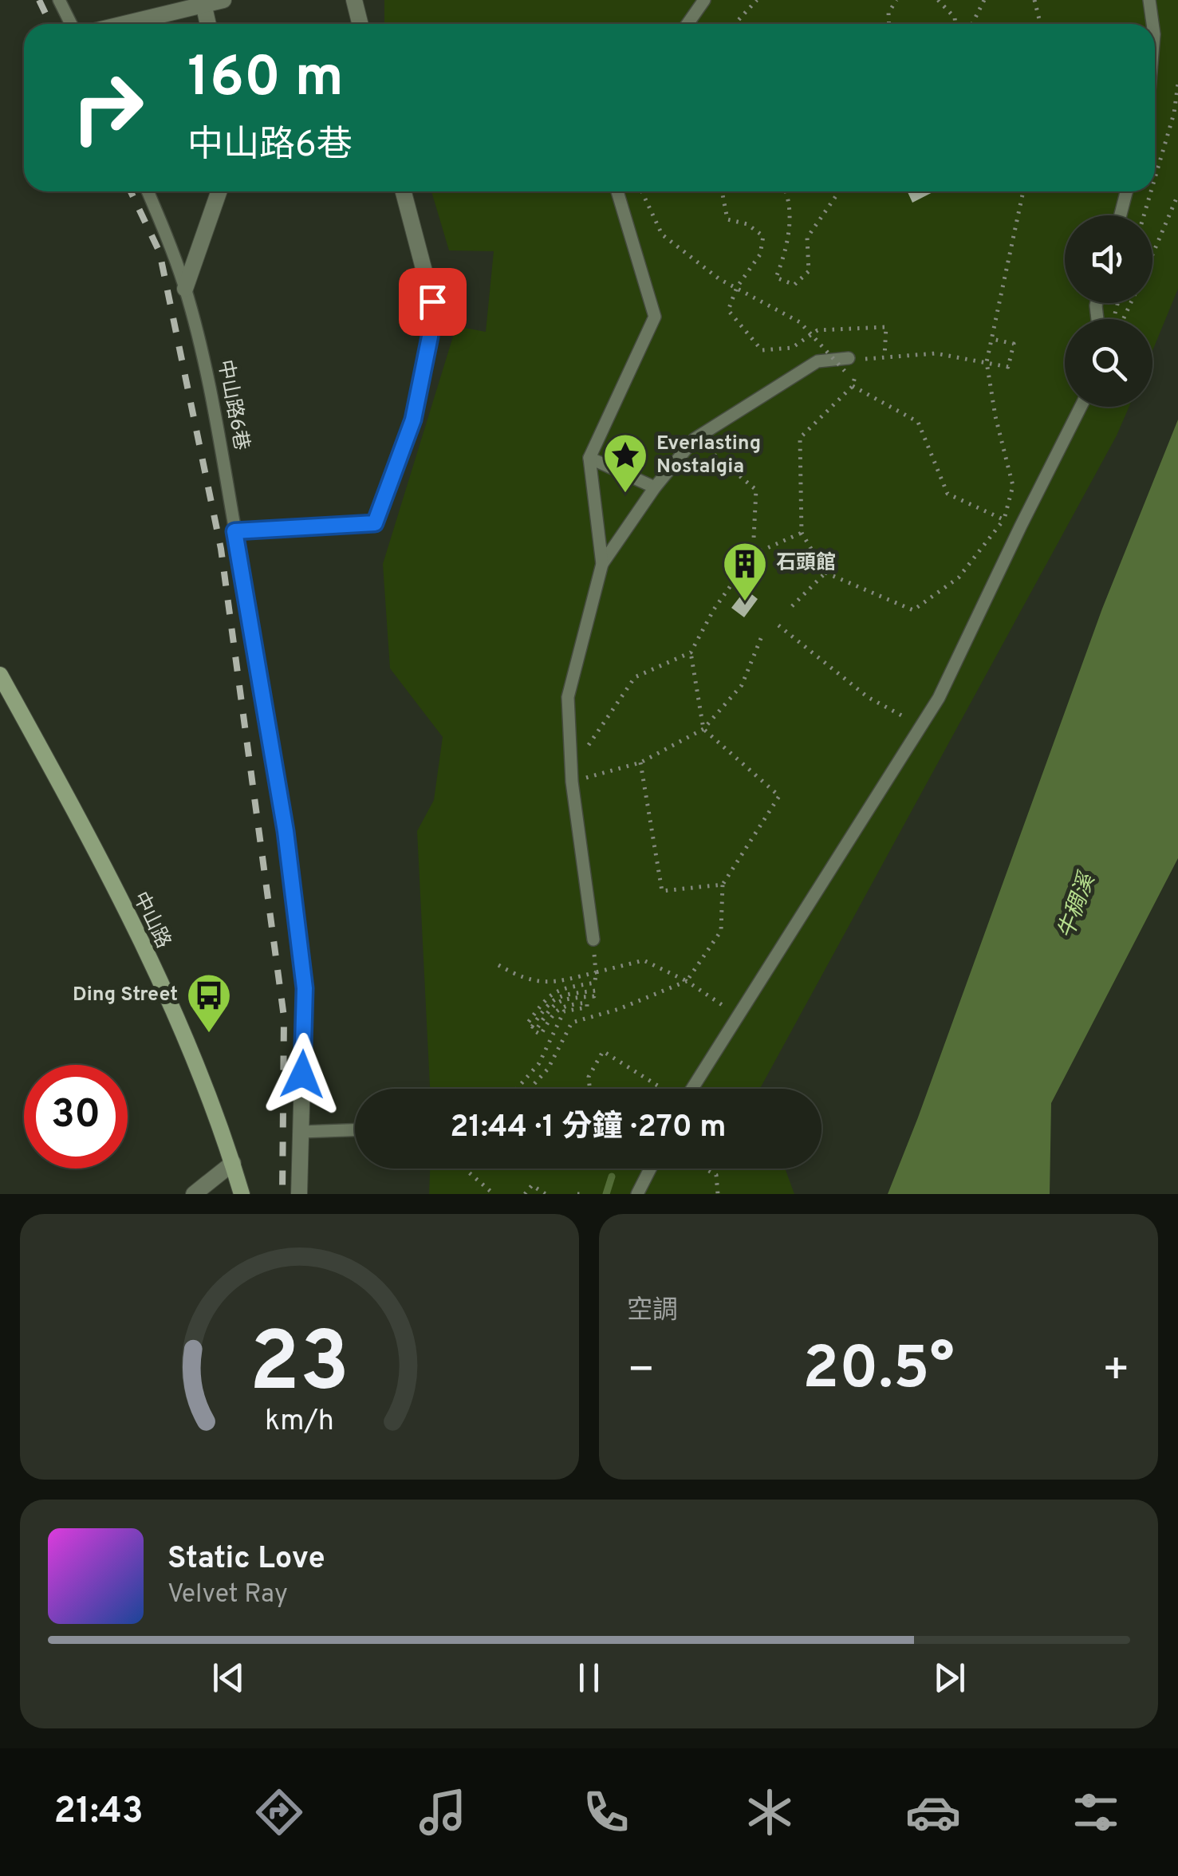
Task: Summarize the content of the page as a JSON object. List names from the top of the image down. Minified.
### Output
{"streets":{"street":["中山路6巷","中山路"]},"water":["牛稠溪"],"places":{"place":["Everlasting Nostalgia"],"building":["石頭館"],"bus stop":["Ding Street"]},"page":{"turn":["160 m","中山路6巷"],"limit":"30","trip":"21:44 · 1 分鐘 · 270 m","tile":"空調","heat":["−","20.5°","+"],"song":["Static Love","Velvet Ray"],"tabs":"21:43","gauge":["23","km/h"]}}
